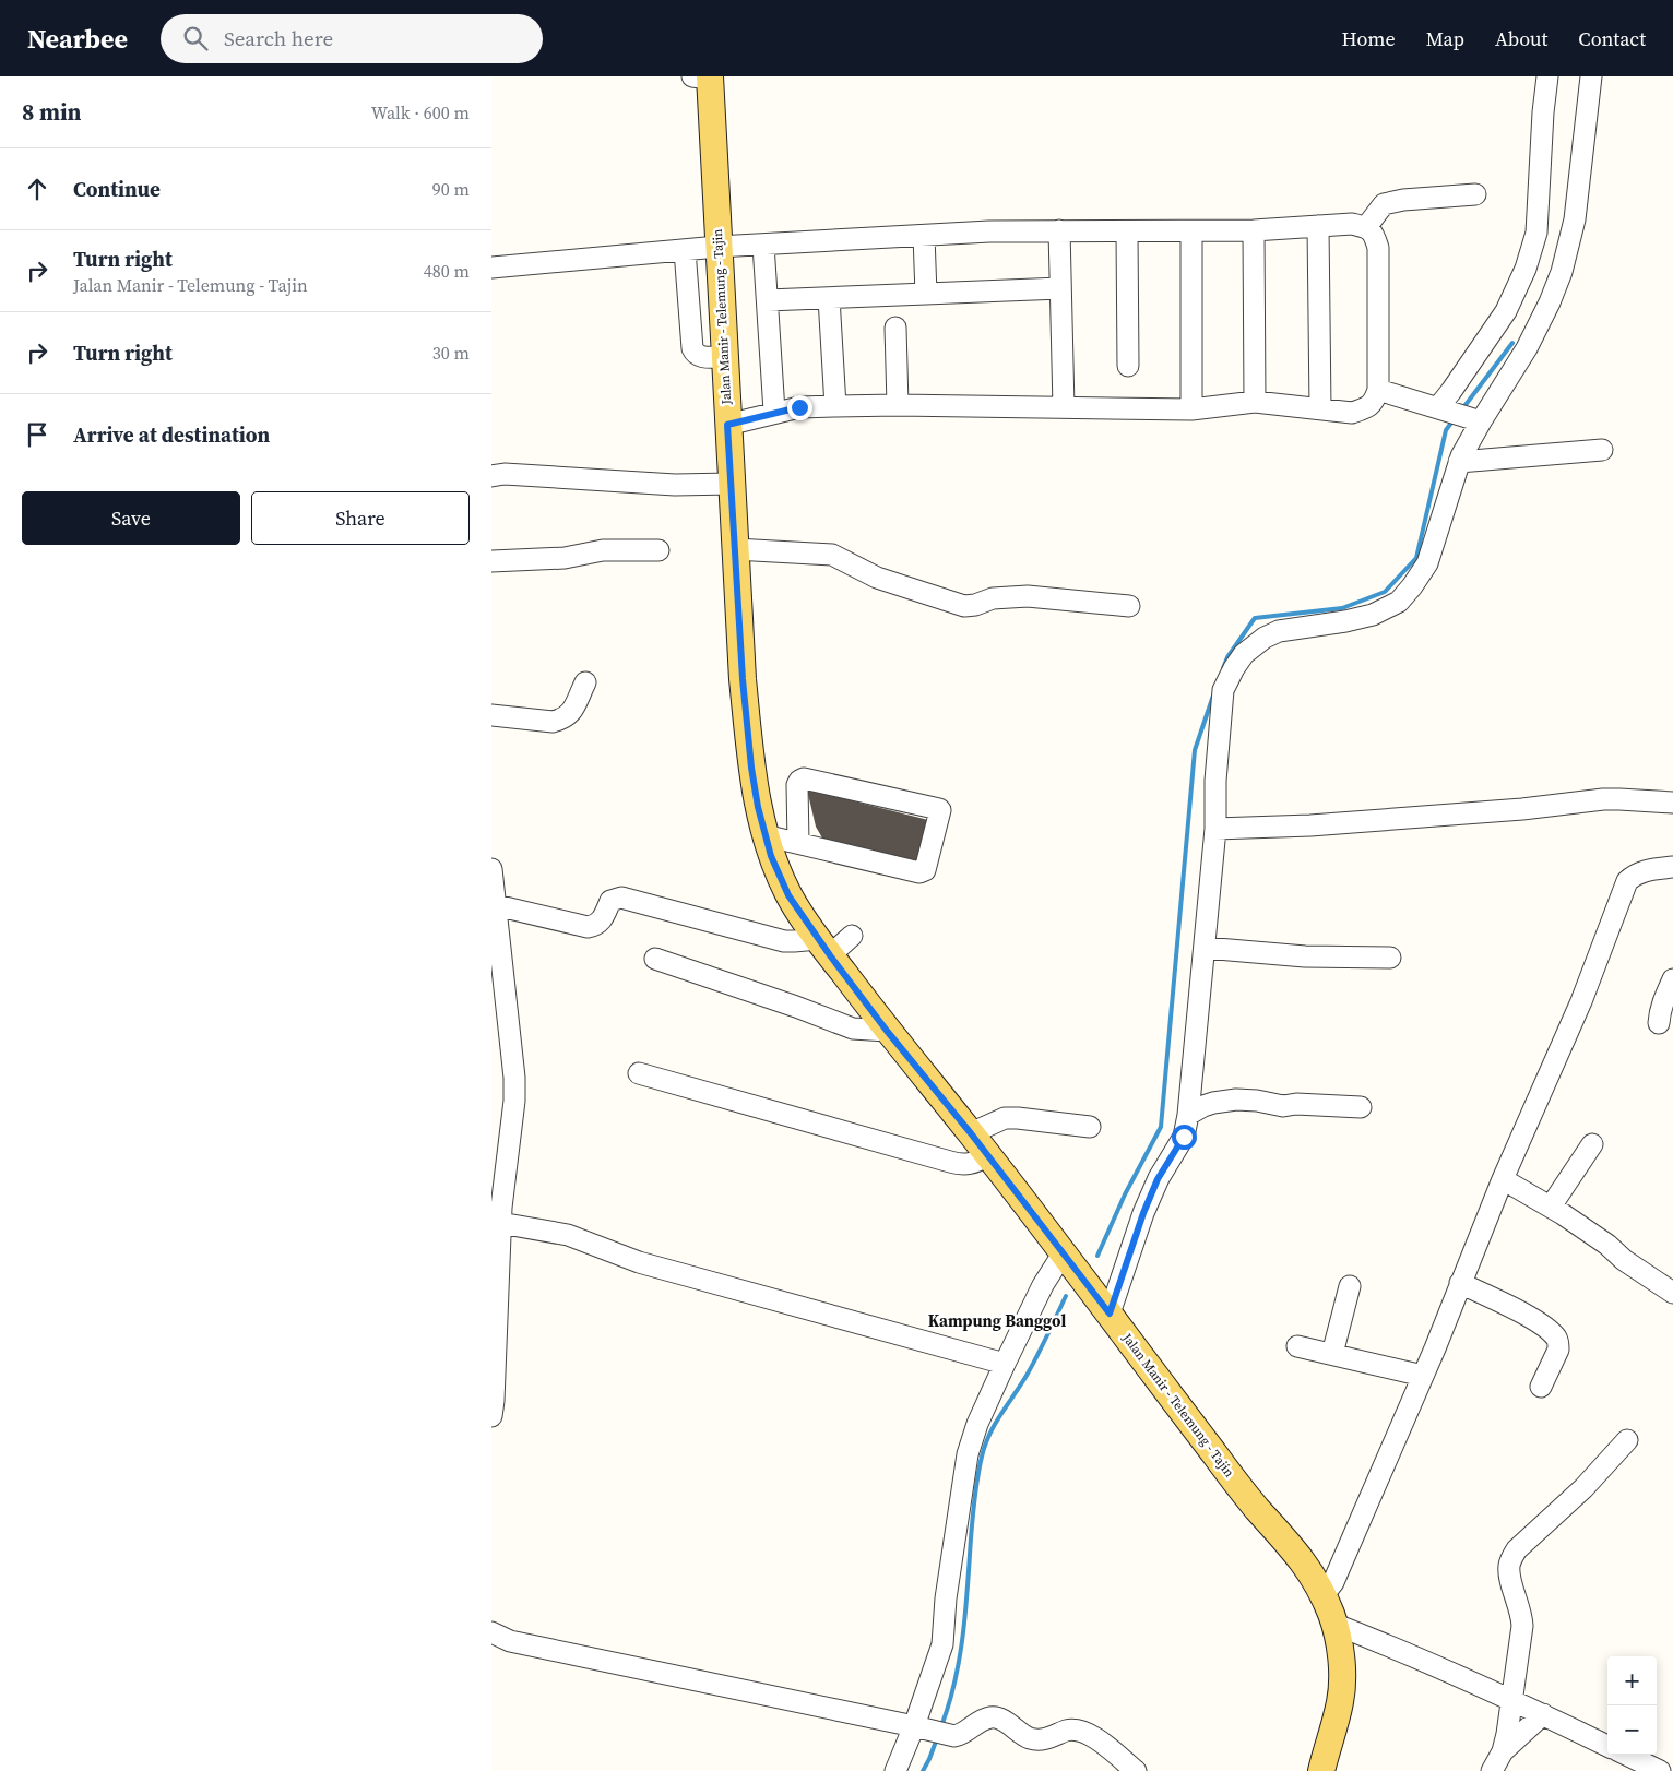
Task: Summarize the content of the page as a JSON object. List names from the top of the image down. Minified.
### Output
{"streets":{"main road":["Jalan Manir - Telemung - Tajin"]},"districts":["Kampung Banggol"],"page":{"header":"Nearbee","search":"Search here","nav":["Home","Map","About","Contact"],"heading":["8 min","Walk · 600 m"],"list":[["Continue","90 m"],["Turn right","Jalan Manir - Telemung - Tajin","480 m"],["Turn right","30 m"],"Arrive at destination"],"buttons":["Save","Share"],"map_buttons":["+","−"]}}
